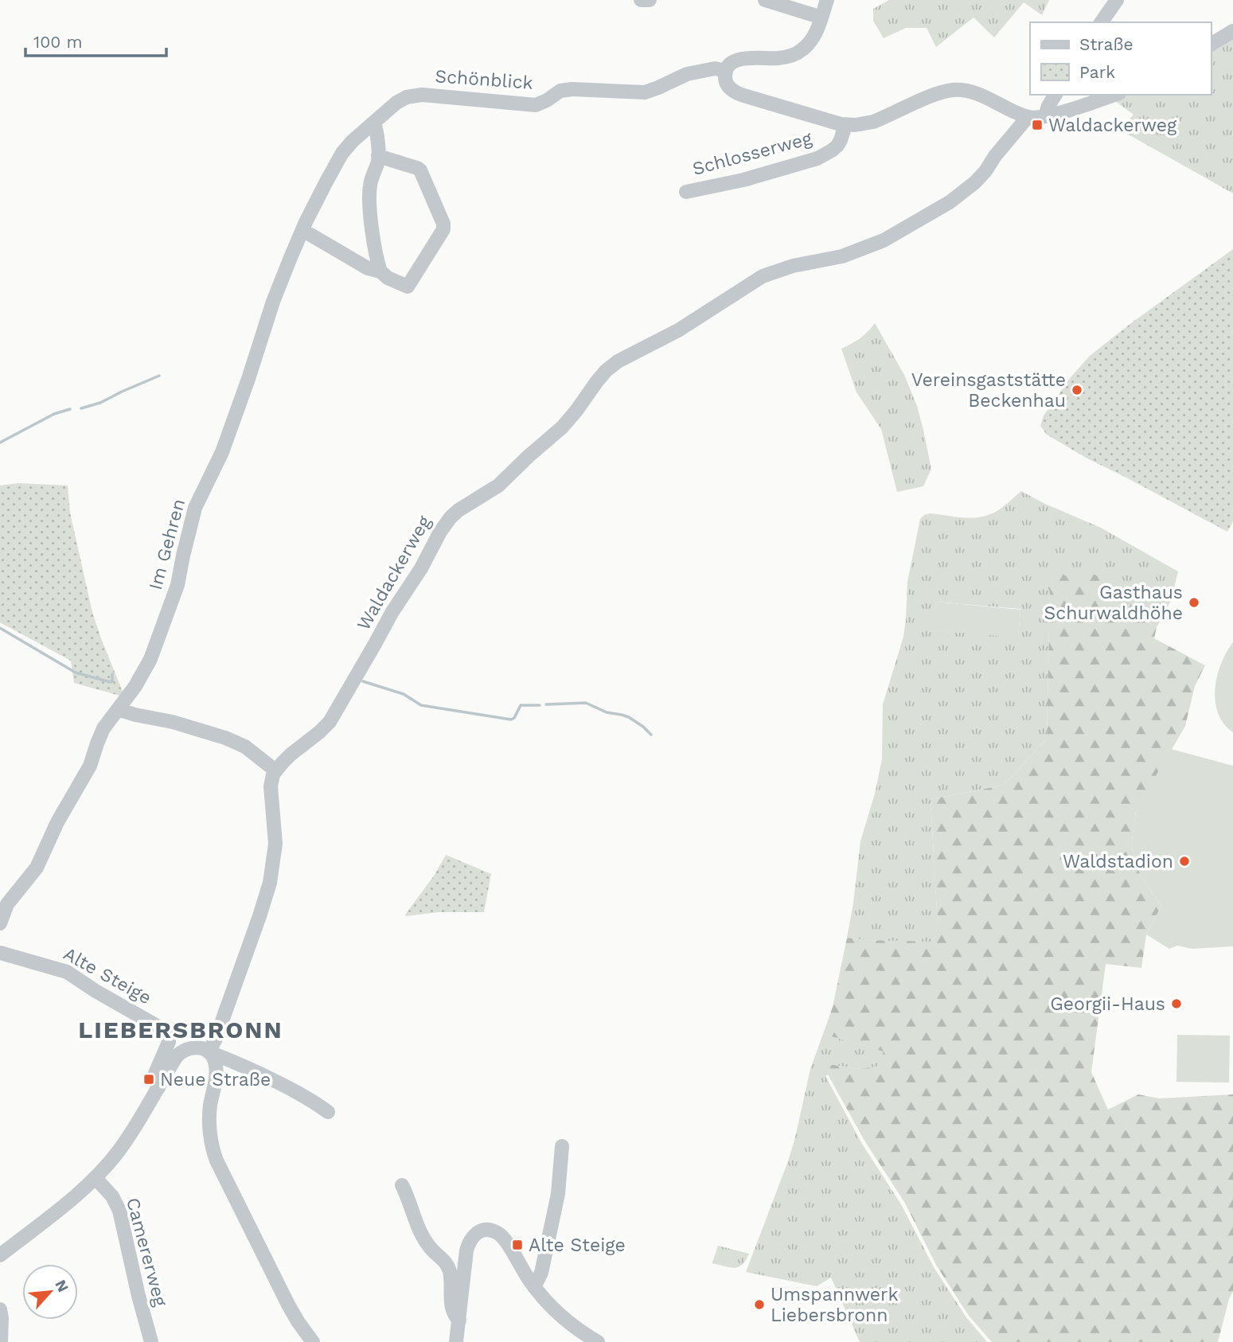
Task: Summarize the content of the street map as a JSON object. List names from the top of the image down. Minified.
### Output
{"streets":{"street":["Schönblick","Schlosserweg","Im Gehren","Waldackerweg","Alte Steige","Camererweg"]},"crossings":[["Schönblick","Im Gehren"]],"districts":["LIEBERSBRONN"],"places":{"transit":["Waldackerweg","Neue Straße","Alte Steige"],"other":["Vereinsgaststätte Beckenhau","Gasthaus Schurwaldhöhe","Waldstadion","Georgii-Haus","Umspannwerk Liebersbronn"]},"legend":["Straße","Park"],"scale_bar":"100 m","north":"top right"}
